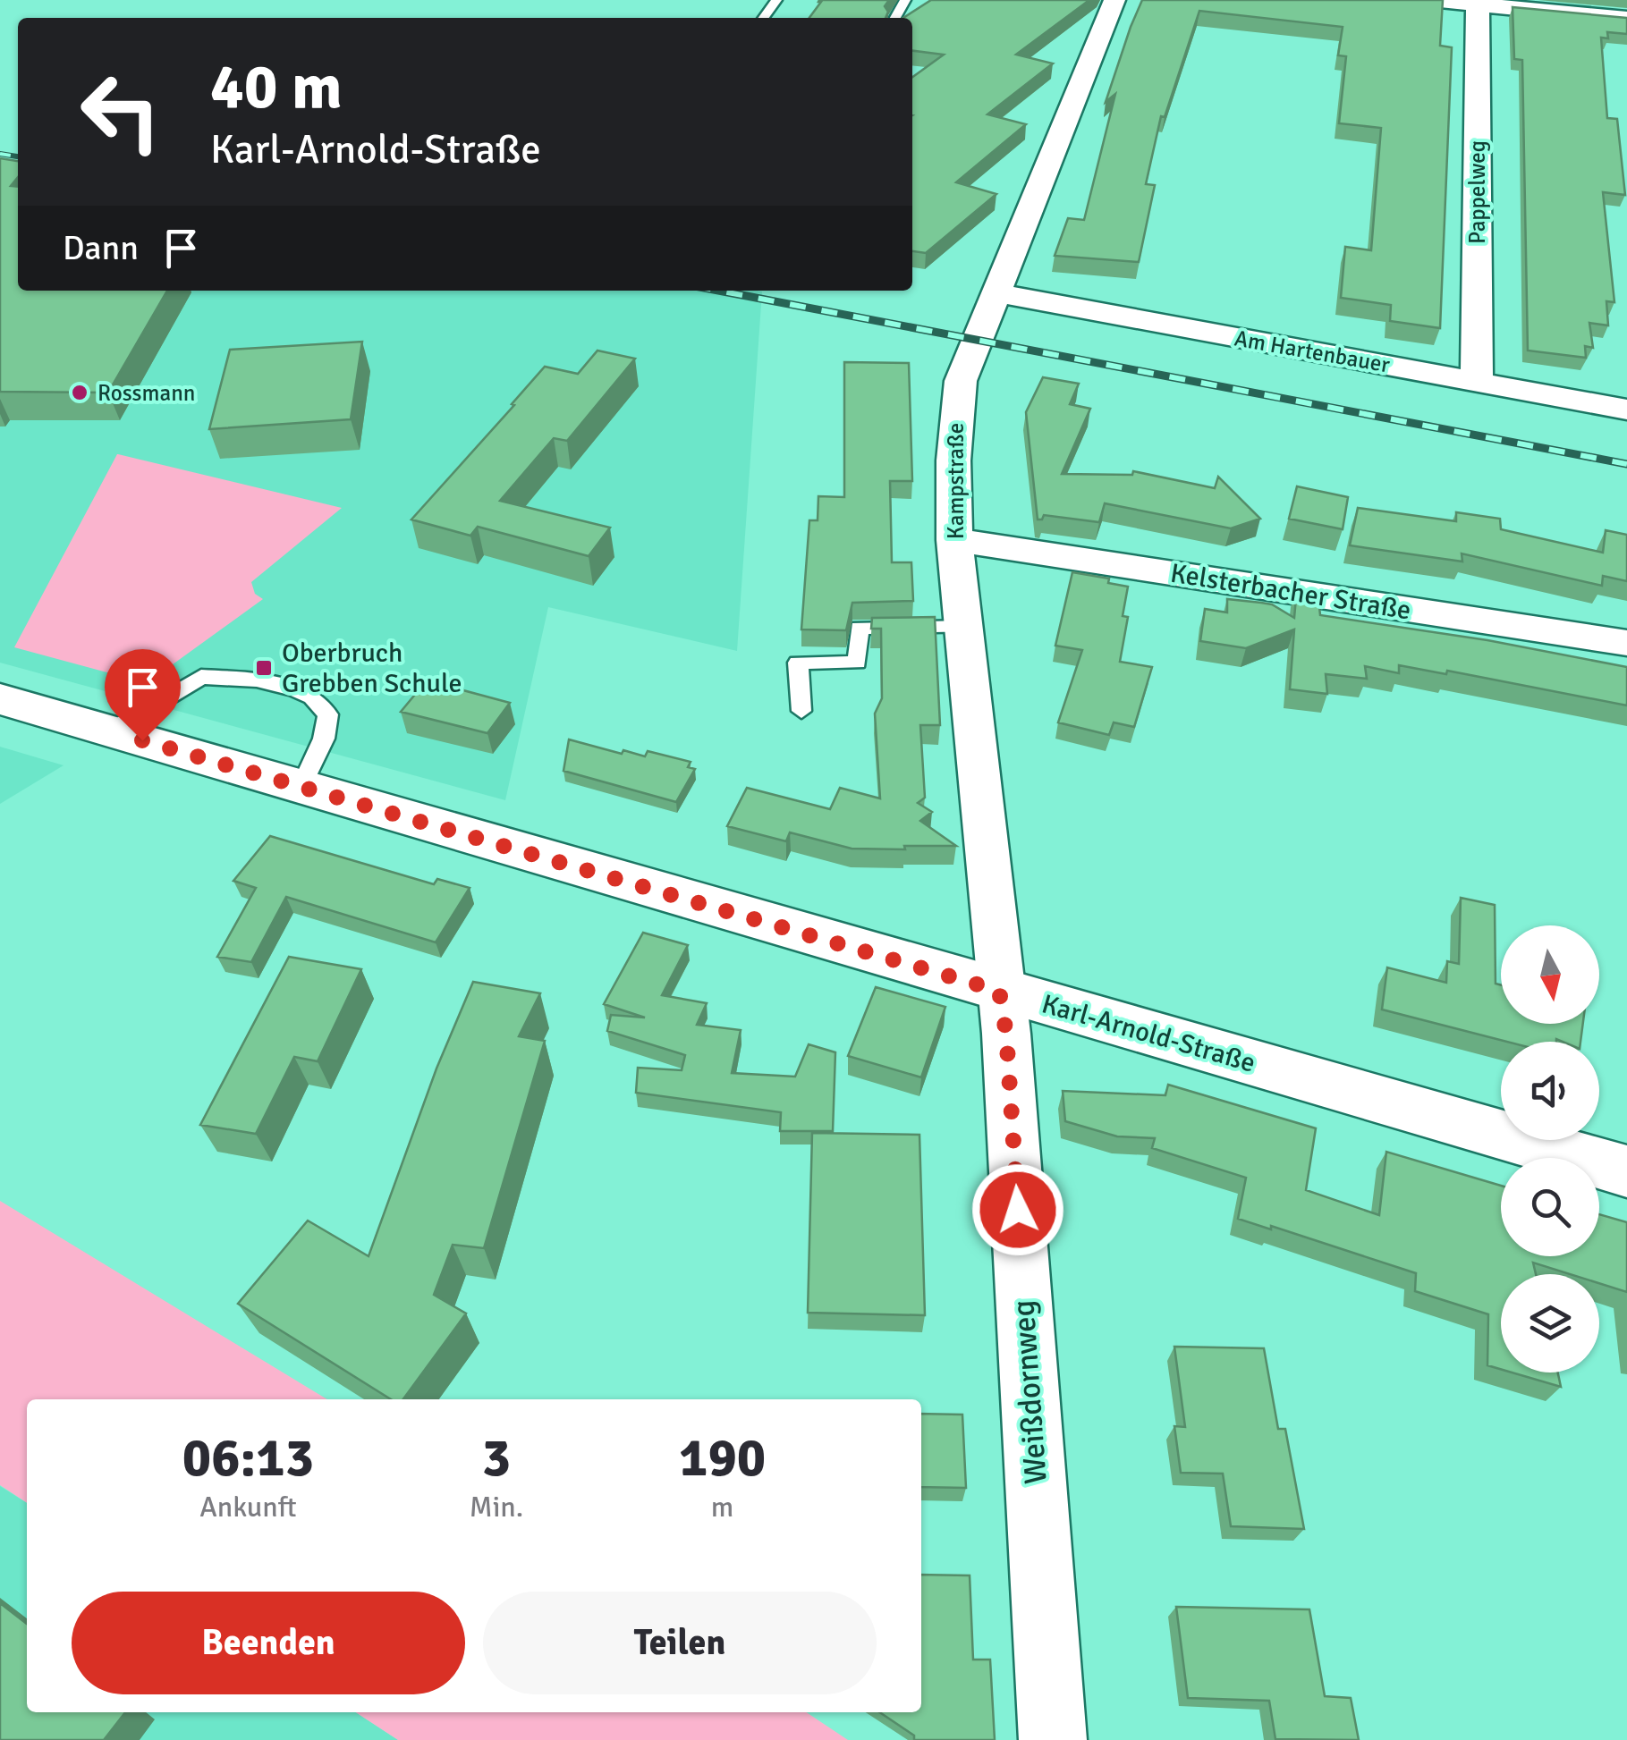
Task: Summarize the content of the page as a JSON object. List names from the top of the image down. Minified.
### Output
{"streets":{"main road":["Karl-Arnold-Straße"],"street":["Pappelweg","Am Hartenbauer","Kampstraße","Kelsterbacher Straße","Weißdornweg"]},"crossings":[["Pappelweg","Am Hartenbauer"],["Am Hartenbauer","Kampstraße"],["Kampstraße","Kelsterbacher Straße"],["Kampstraße","Karl-Arnold-Straße"],["Kampstraße","Weißdornweg"],["Karl-Arnold-Straße","Weißdornweg"]],"places":{"other":["Rossmann"],"transit":["Oberbruch Grebben Schule"]},"north":"bottom","page":{"turn":["40 m","Karl-Arnold-Straße"],"then":"Dann","eta":["06:13","Ankunft","3","Min.","190","m"],"buttons":["Beenden","Teilen"]}}
